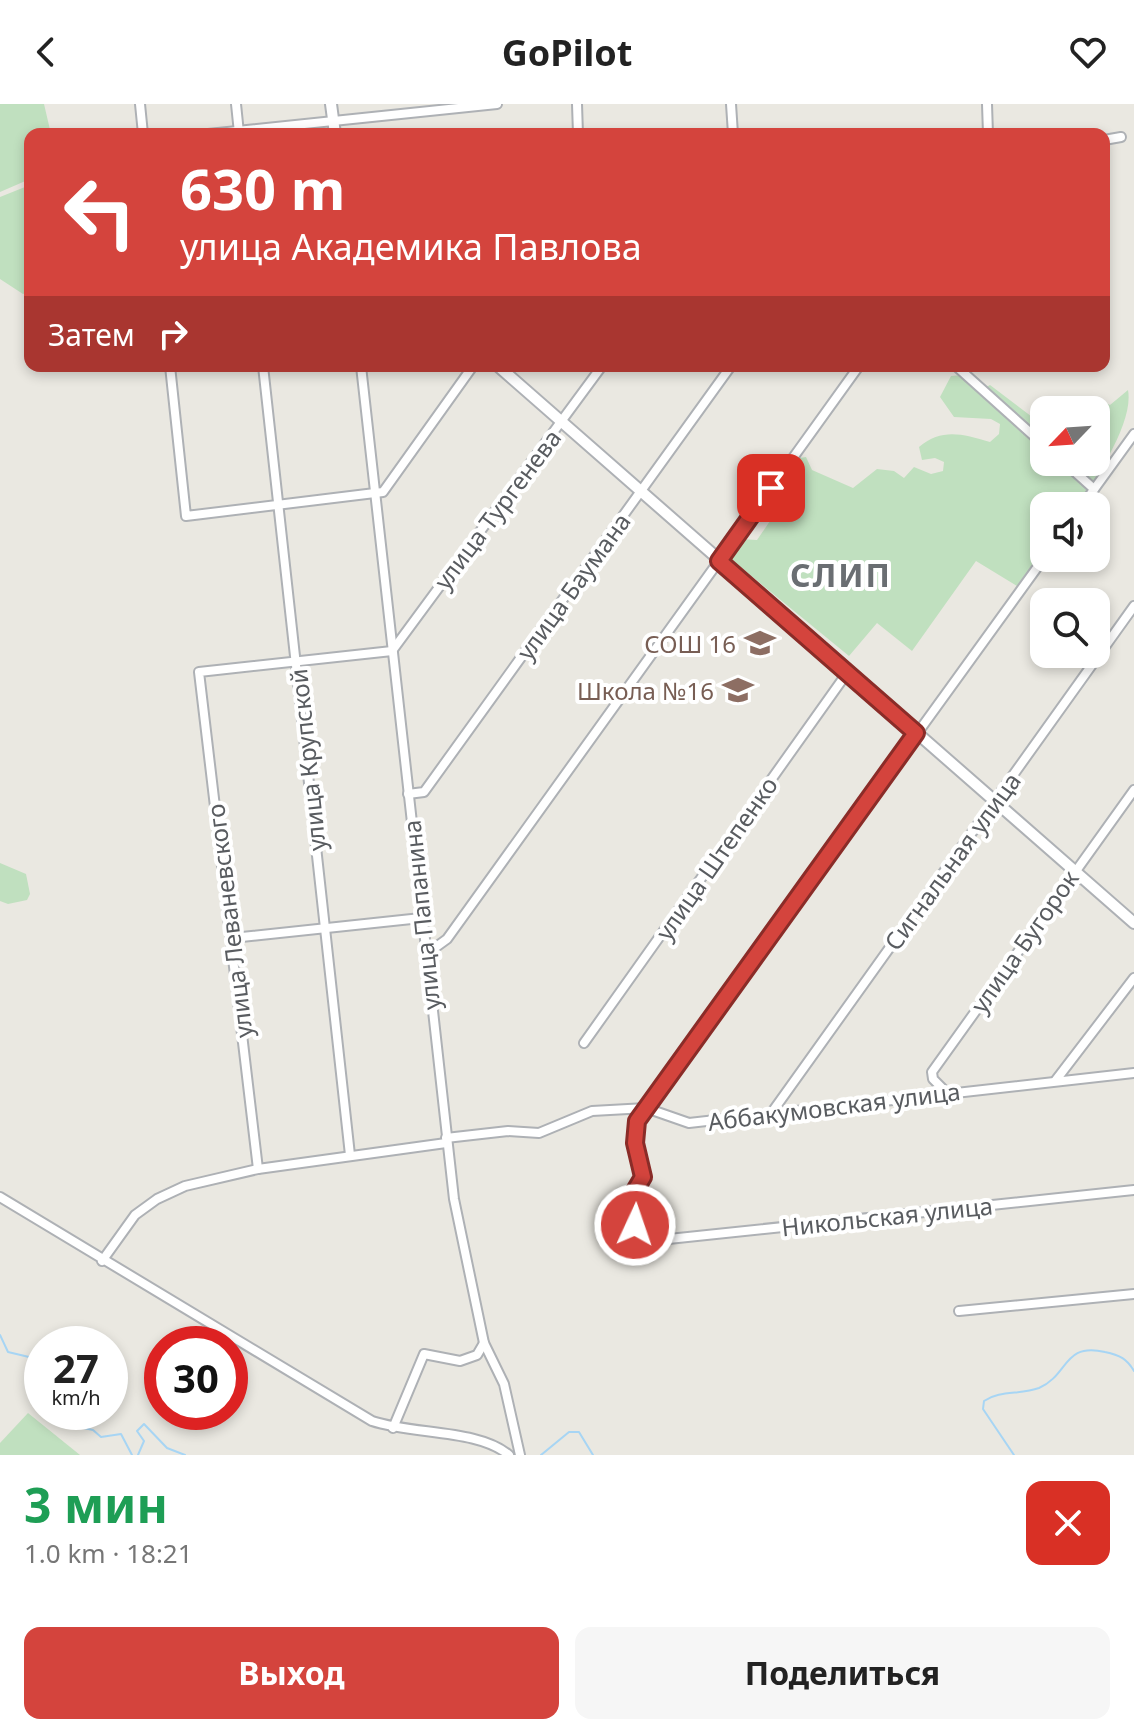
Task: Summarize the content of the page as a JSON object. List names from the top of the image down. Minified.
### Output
{"streets":{"street":["улица Тургенева","улица Баумана","улица Крупской","улица Штепенко","Сигнальная улица","улица Папанина","улица Леваневского","улица Бугорок","Аббакумовская улица","Никольская улица"]},"crossings":[["улица Тургенева","улица Папанина"],["улица Баумана","улица Папанина"],["улица Крупской","улица Леваневского"],["улица Крупской","Аббакумовская улица"],["Сигнальная улица","Аббакумовская улица"],["улица Папанина","Аббакумовская улица"],["улица Леваневского","Аббакумовская улица"],["улица Бугорок","Аббакумовская улица"],["Аббакумовская улица","Никольская улица"]],"districts":["СЛИП"],"places":{"school or university":["СОШ 16","Школа №16"]},"north":"bottom left","page":{"header":"GoPilot","turn":["630 m","улица Академика Павлова"],"then":"Затем","speed":"27 km/h","limit":"30","heading":["3 мин","1.0 km · 18:21"],"buttons":["Выход","Поделиться"]}}
